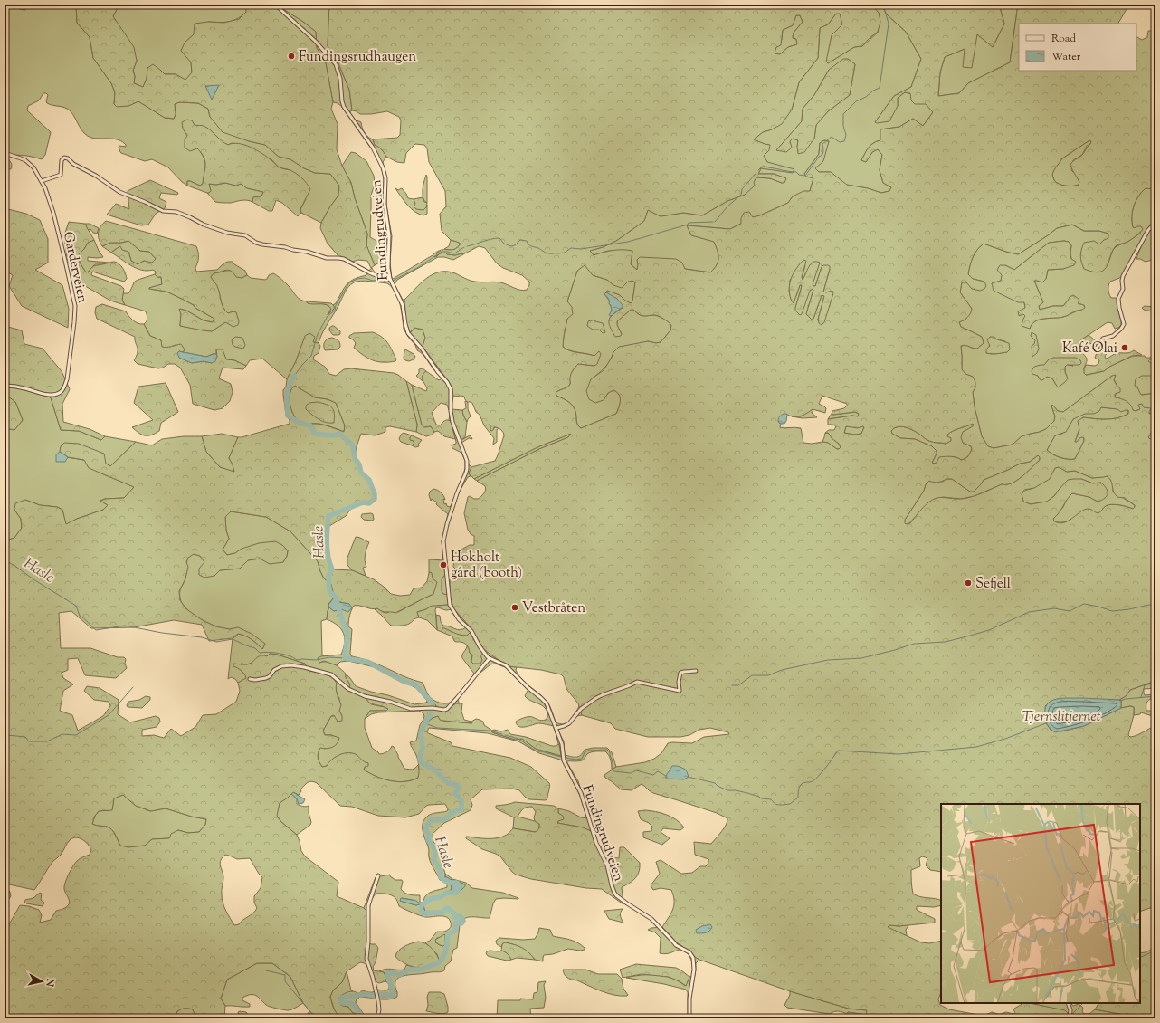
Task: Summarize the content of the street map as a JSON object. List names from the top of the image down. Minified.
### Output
{"streets":{"street":["Fundingrudveien","Garderveien"]},"water":["Hasle","Tjernslitjernet"],"places":["Fundingsrudhaugen","Kafé Olai","Hokholt gård (booth)","Sefjell","Vestbråten"],"legend":["Road","Water"],"north":"right"}
